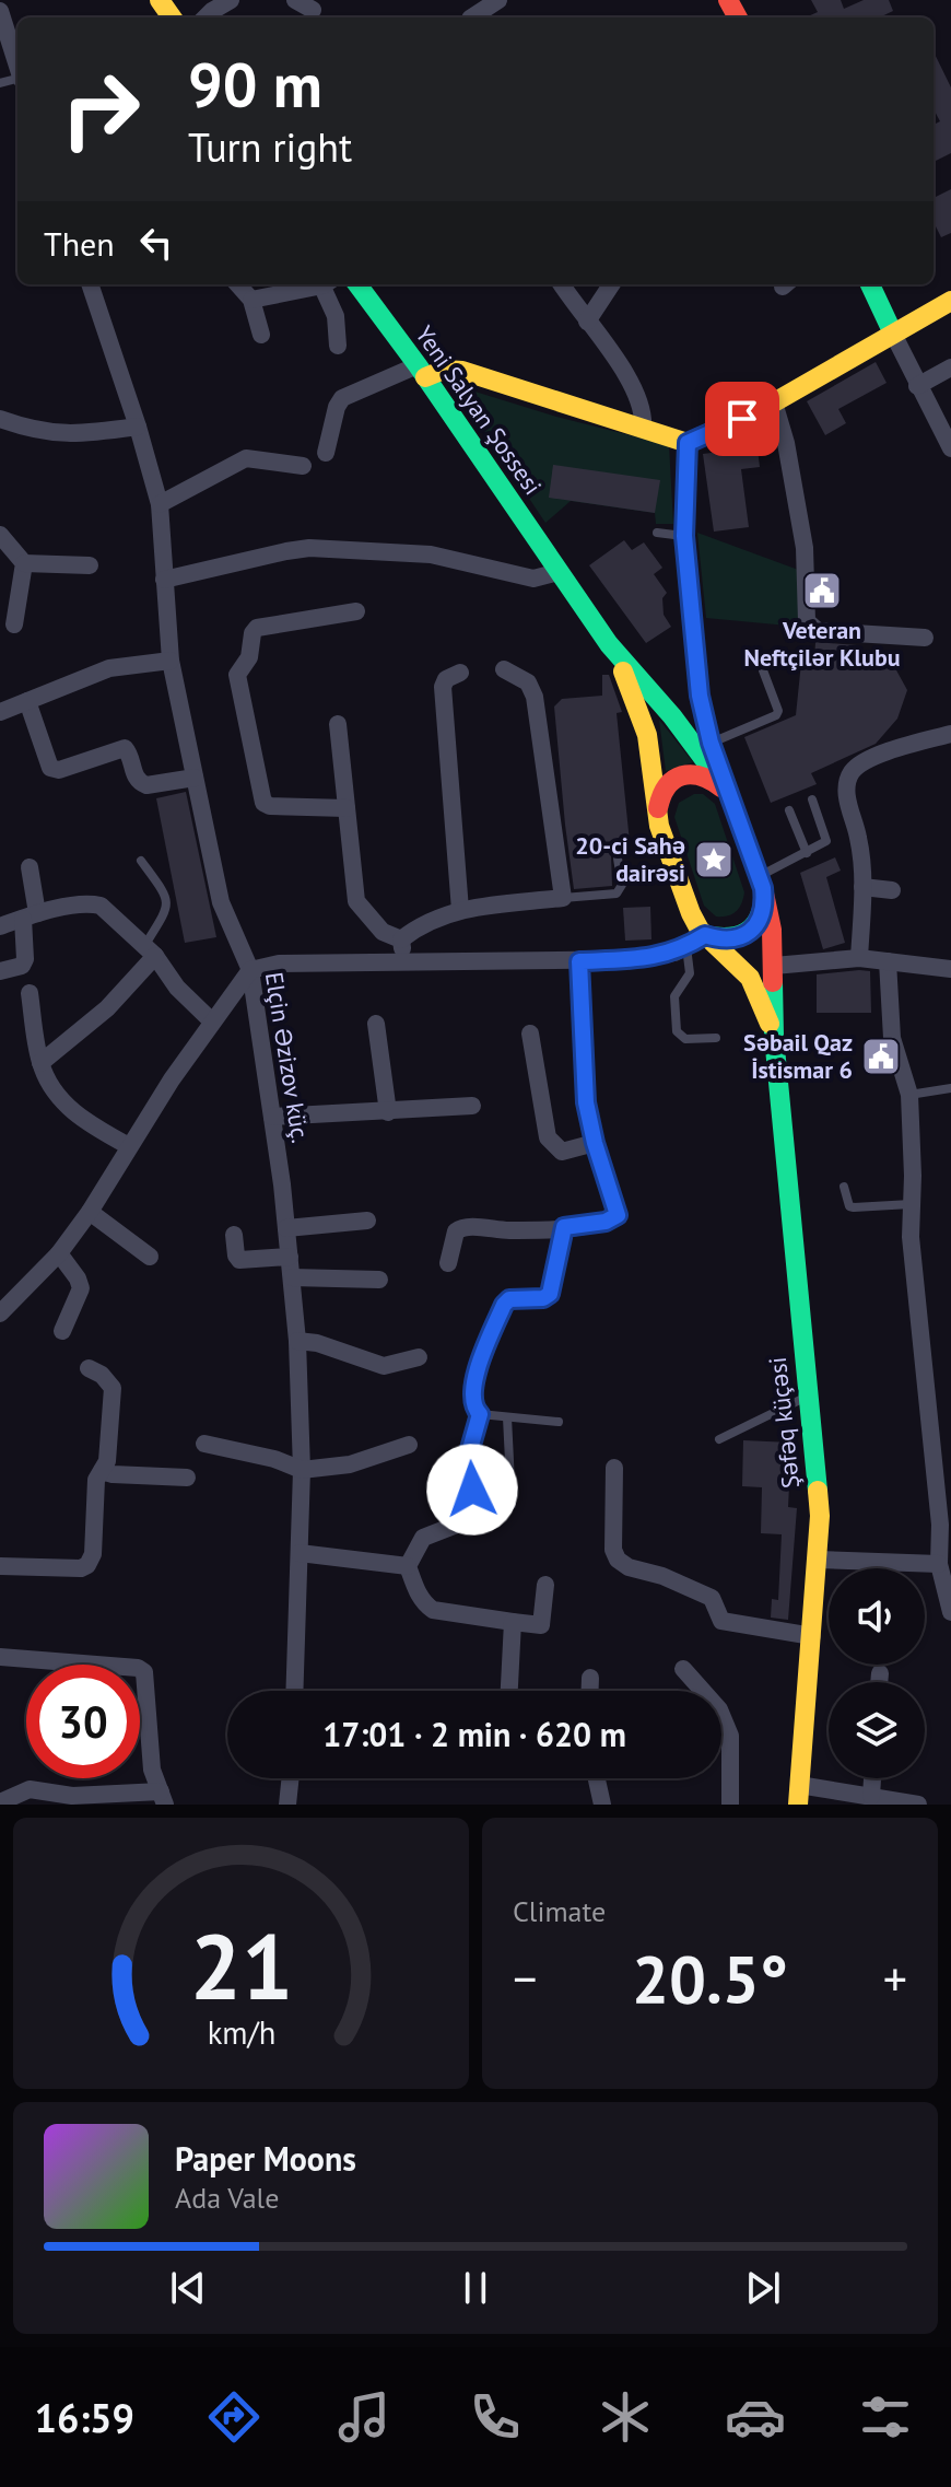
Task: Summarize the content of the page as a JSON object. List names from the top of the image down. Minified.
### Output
{"streets":{"main road":["Yeni Salyan Şossesi","Şəfəq küçəsi"],"street":["Elçin Əzizov küç."]},"places":{"public building":["Veteran Neftçilər Klubu","Səbail Qaz İstismar 6"],"place":["20-ci Sahə dairəsi"]},"page":{"turn":["90 m","Turn right"],"then":"Then","limit":"30","trip":"17:01 · 2 min · 620 m","tile":"Climate","heat":["−","20.5°","+"],"song":["Paper Moons","Ada Vale"],"tabs":"16:59","gauge":["21","km/h"]}}
